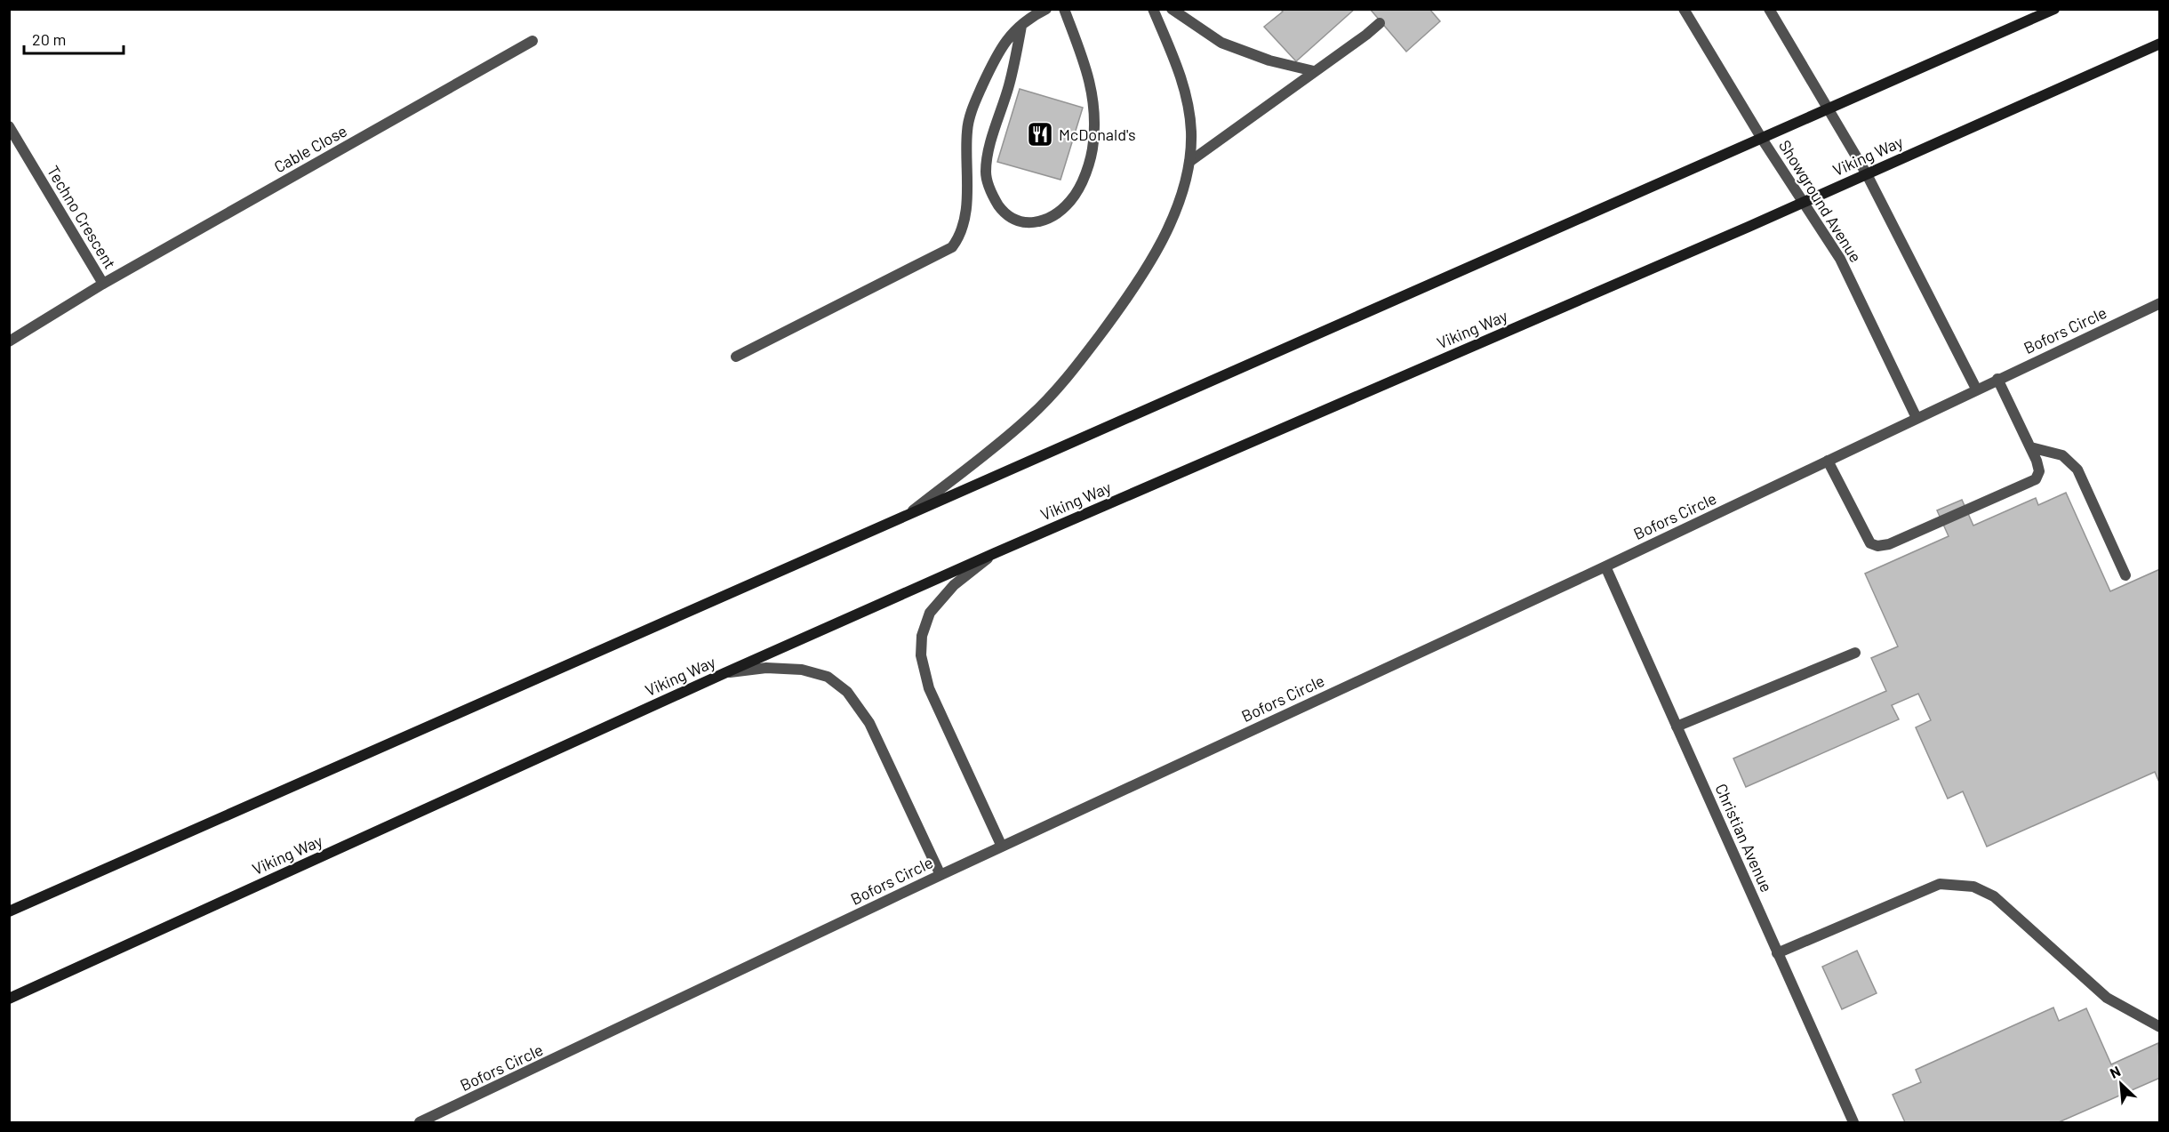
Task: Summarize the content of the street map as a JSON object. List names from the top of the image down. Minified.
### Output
{"streets":{"main road":["Viking Way"],"street":["Cable Close","Showground Avenue","Techno Crescent","Bofors Circle","Christian Avenue"]},"crossings":[["Cable Close","Techno Crescent"],["Viking Way","Showground Avenue"],["Showground Avenue","Bofors Circle"],["Bofors Circle","Christian Avenue"]],"places":{"restaurant":["McDonald's"]},"scale_bar":"20 m","north":"top left"}
